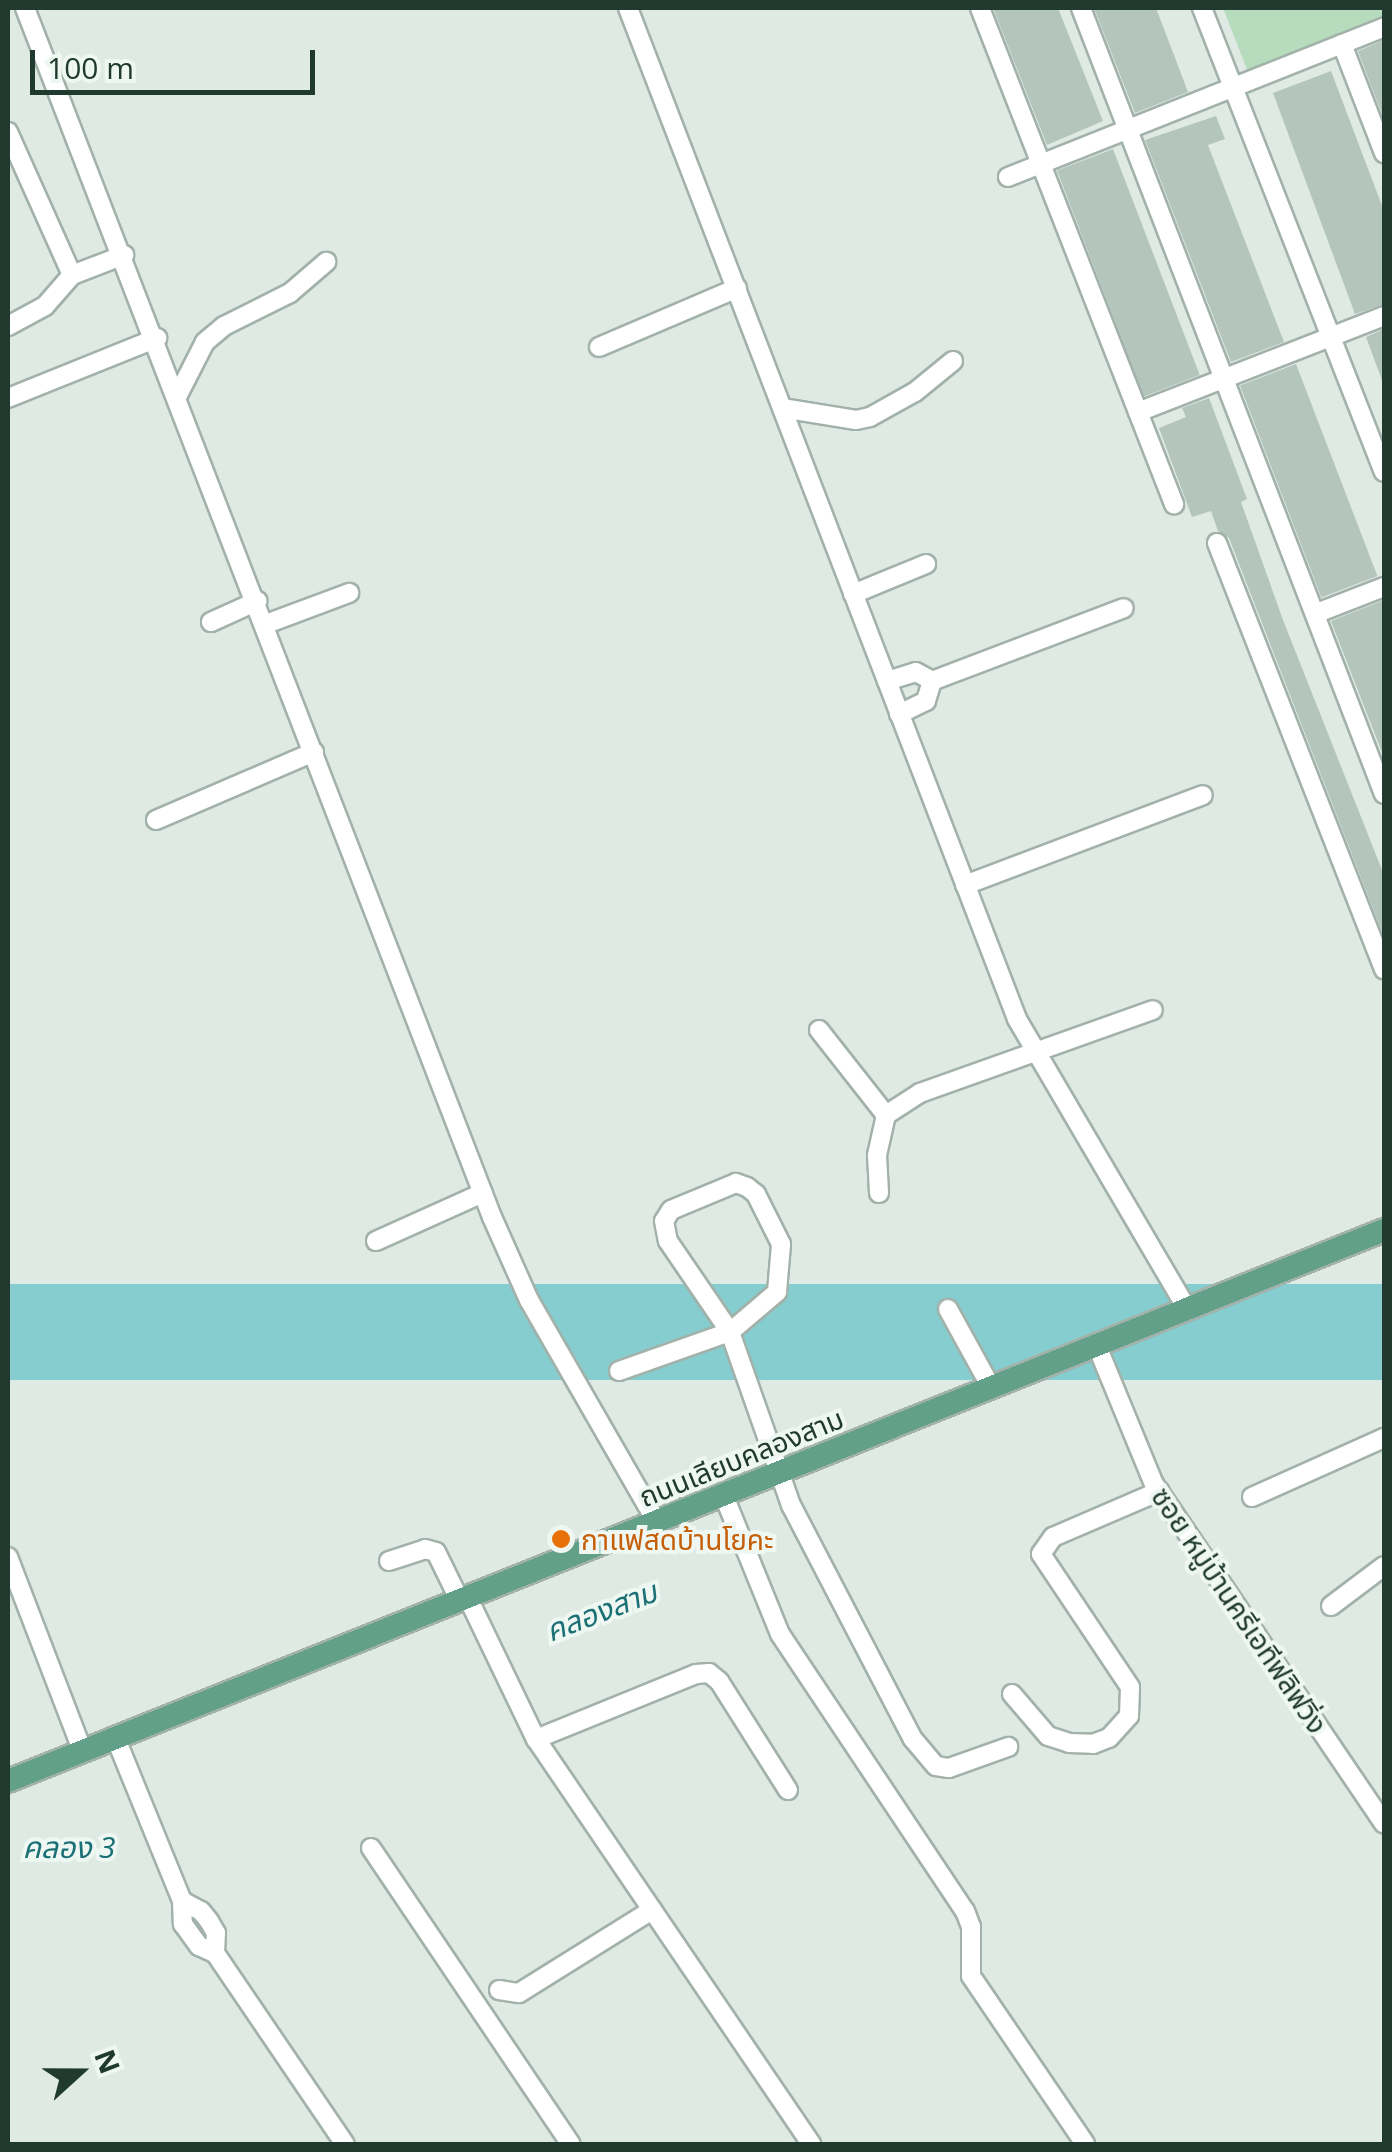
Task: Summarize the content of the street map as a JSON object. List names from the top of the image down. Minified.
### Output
{"streets":{"main road":["ถนนเลียบคลองสาม"],"street":["ซอย หมู่บ้านครีเอทีฟลิฟวิ่ง"]},"crossings":[["ถนนเลียบคลองสาม","ซอย หมู่บ้านครีเอทีฟลิฟวิ่ง"]],"water":["คลองสาม","คลอง 3"],"places":["กาแฟสดบ้านโยคะ"],"scale_bar":"100 m","north":"right"}
